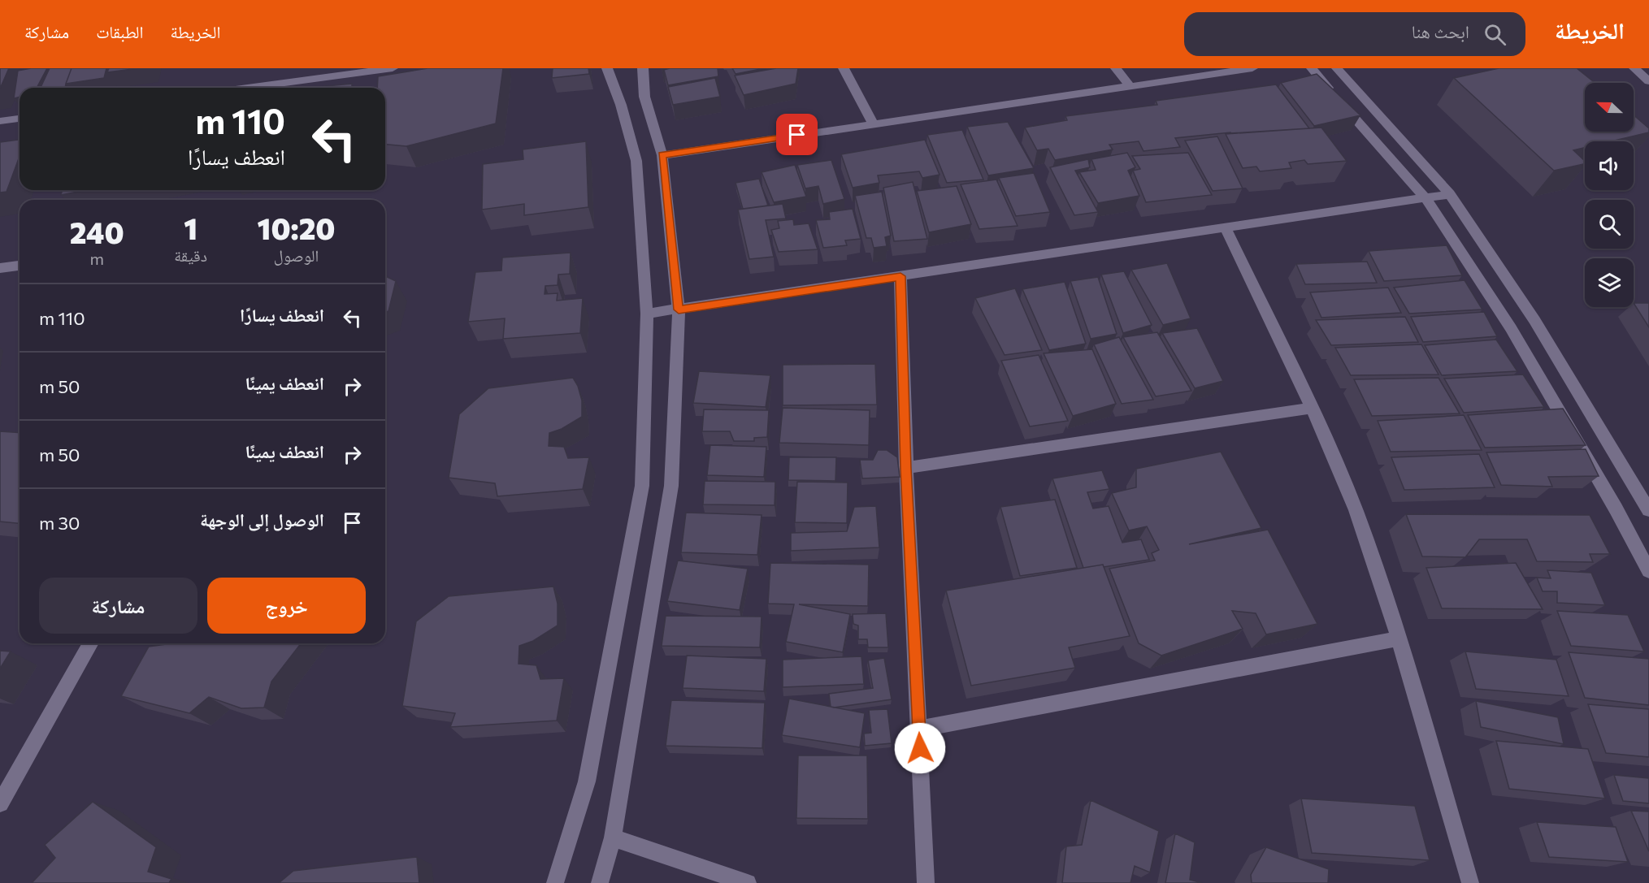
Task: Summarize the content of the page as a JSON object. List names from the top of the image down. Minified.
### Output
{"north":"left","page":{"header":"الخريطة","search":"ابحث هنا","nav":["الخريطة","الطبقات","مشاركة"],"turn":["110 m","انعطف يسارًا"],"eta":["10:20","الوصول","1","دقيقة","240","m"],"list":[{"name":"انعطف يسارًا","value":"110 m"},{"name":"انعطف يمينًا","value":"50 m"},{"name":"انعطف يمينًا","value":"50 m"},{"name":"الوصول إلى الوجهة","value":"30 m"}],"buttons":["خروج","مشاركة"]}}
